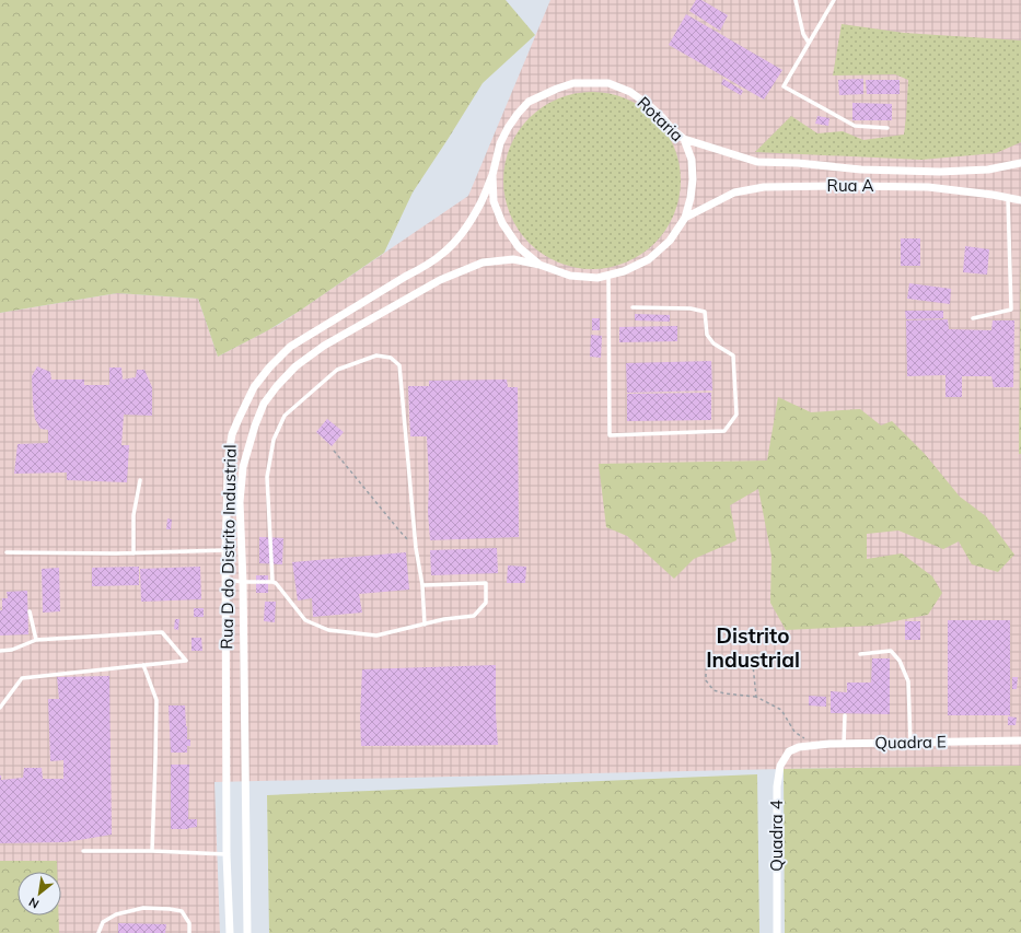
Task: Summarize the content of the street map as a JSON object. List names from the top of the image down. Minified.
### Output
{"streets":{"street":["Rotaria","Rua A","Rua D do Distrito Industrial","Quadra E","Quadra 4"]},"crossings":[["Rotaria","Rua A"],["Rotaria","Rua D do Distrito Industrial"],["Quadra E","Quadra 4"]],"districts":["Distrito Industrial"],"north":"bottom left"}
